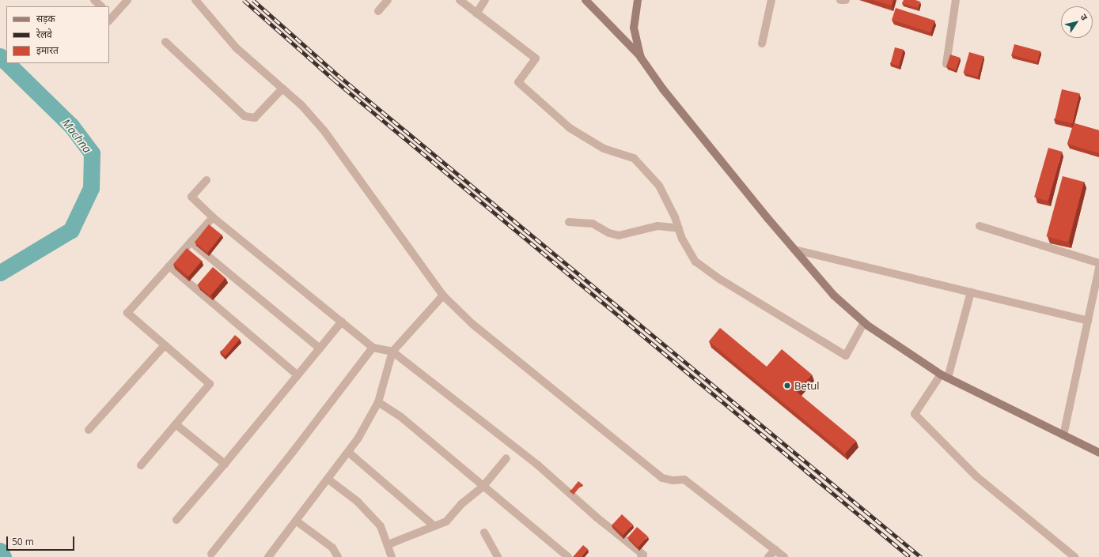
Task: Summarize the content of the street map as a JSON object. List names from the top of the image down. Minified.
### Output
{"water":["Machna"],"places":["Betul"],"legend":["सड़क","रेलवे","इमारत"],"scale_bar":"50 m","north":"top right"}
